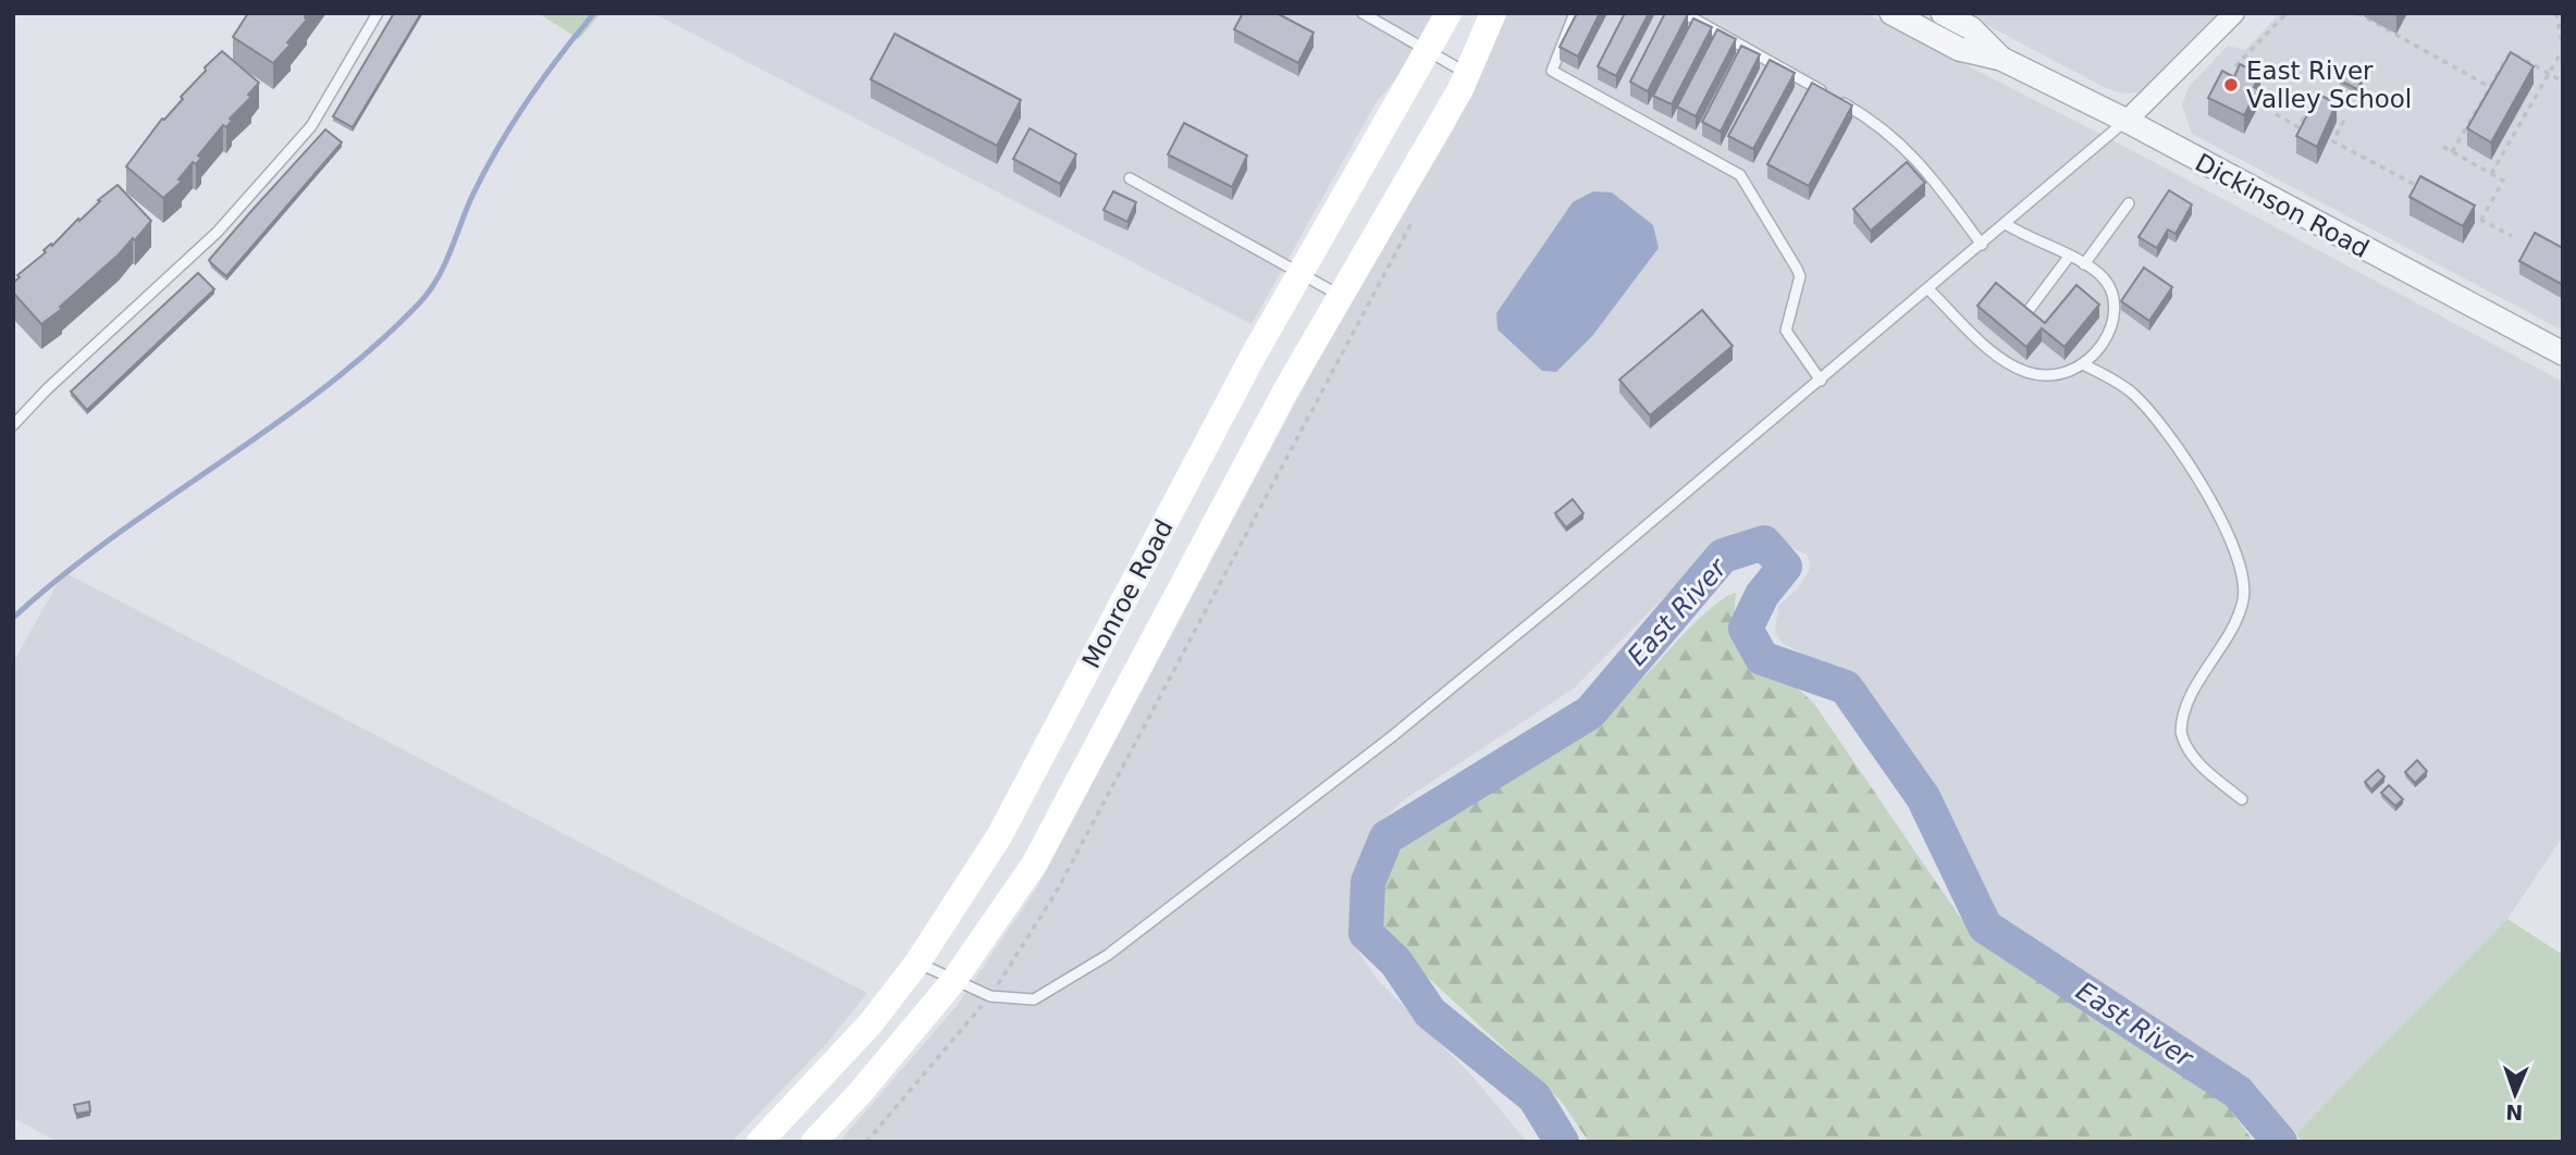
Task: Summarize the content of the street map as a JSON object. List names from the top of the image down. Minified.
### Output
{"streets":{"main road":["Monroe Road"],"street":["Dickinson Road"]},"water":["East River"],"places":["East River Valley School"],"north":"bottom"}
